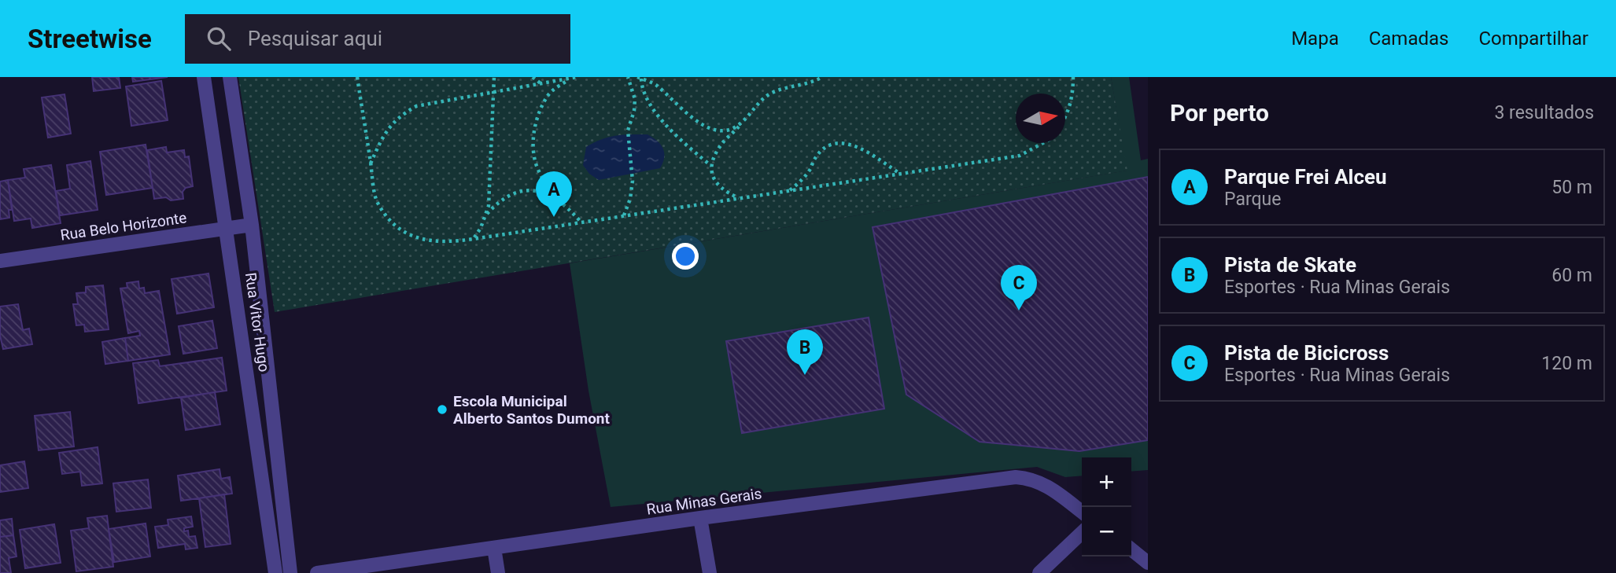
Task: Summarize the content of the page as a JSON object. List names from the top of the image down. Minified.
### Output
{"streets":{"street":["Rua Belo Horizonte","Rua Vitor Hugo","Rua Minas Gerais"]},"crossings":[["Rua Belo Horizonte","Rua Vitor Hugo"]],"places":["Escola Municipal Alberto Santos Dumont"],"north":"right","page":{"header":"Streetwise","search":"Pesquisar aqui","nav":["Mapa","Camadas","Compartilhar"],"heading":["Por perto","3 resultados"],"list":[{"mark":"A","name":"Parque Frei Alceu","note":"Parque","value":"50 m"},{"mark":"B","name":"Pista de Skate","note":"Esportes · Rua Minas Gerais","value":"60 m"},{"mark":"C","name":"Pista de Bicicross","note":"Esportes · Rua Minas Gerais","value":"120 m"}],"pins":["A","C","B"],"map_buttons":["+","−"]}}
